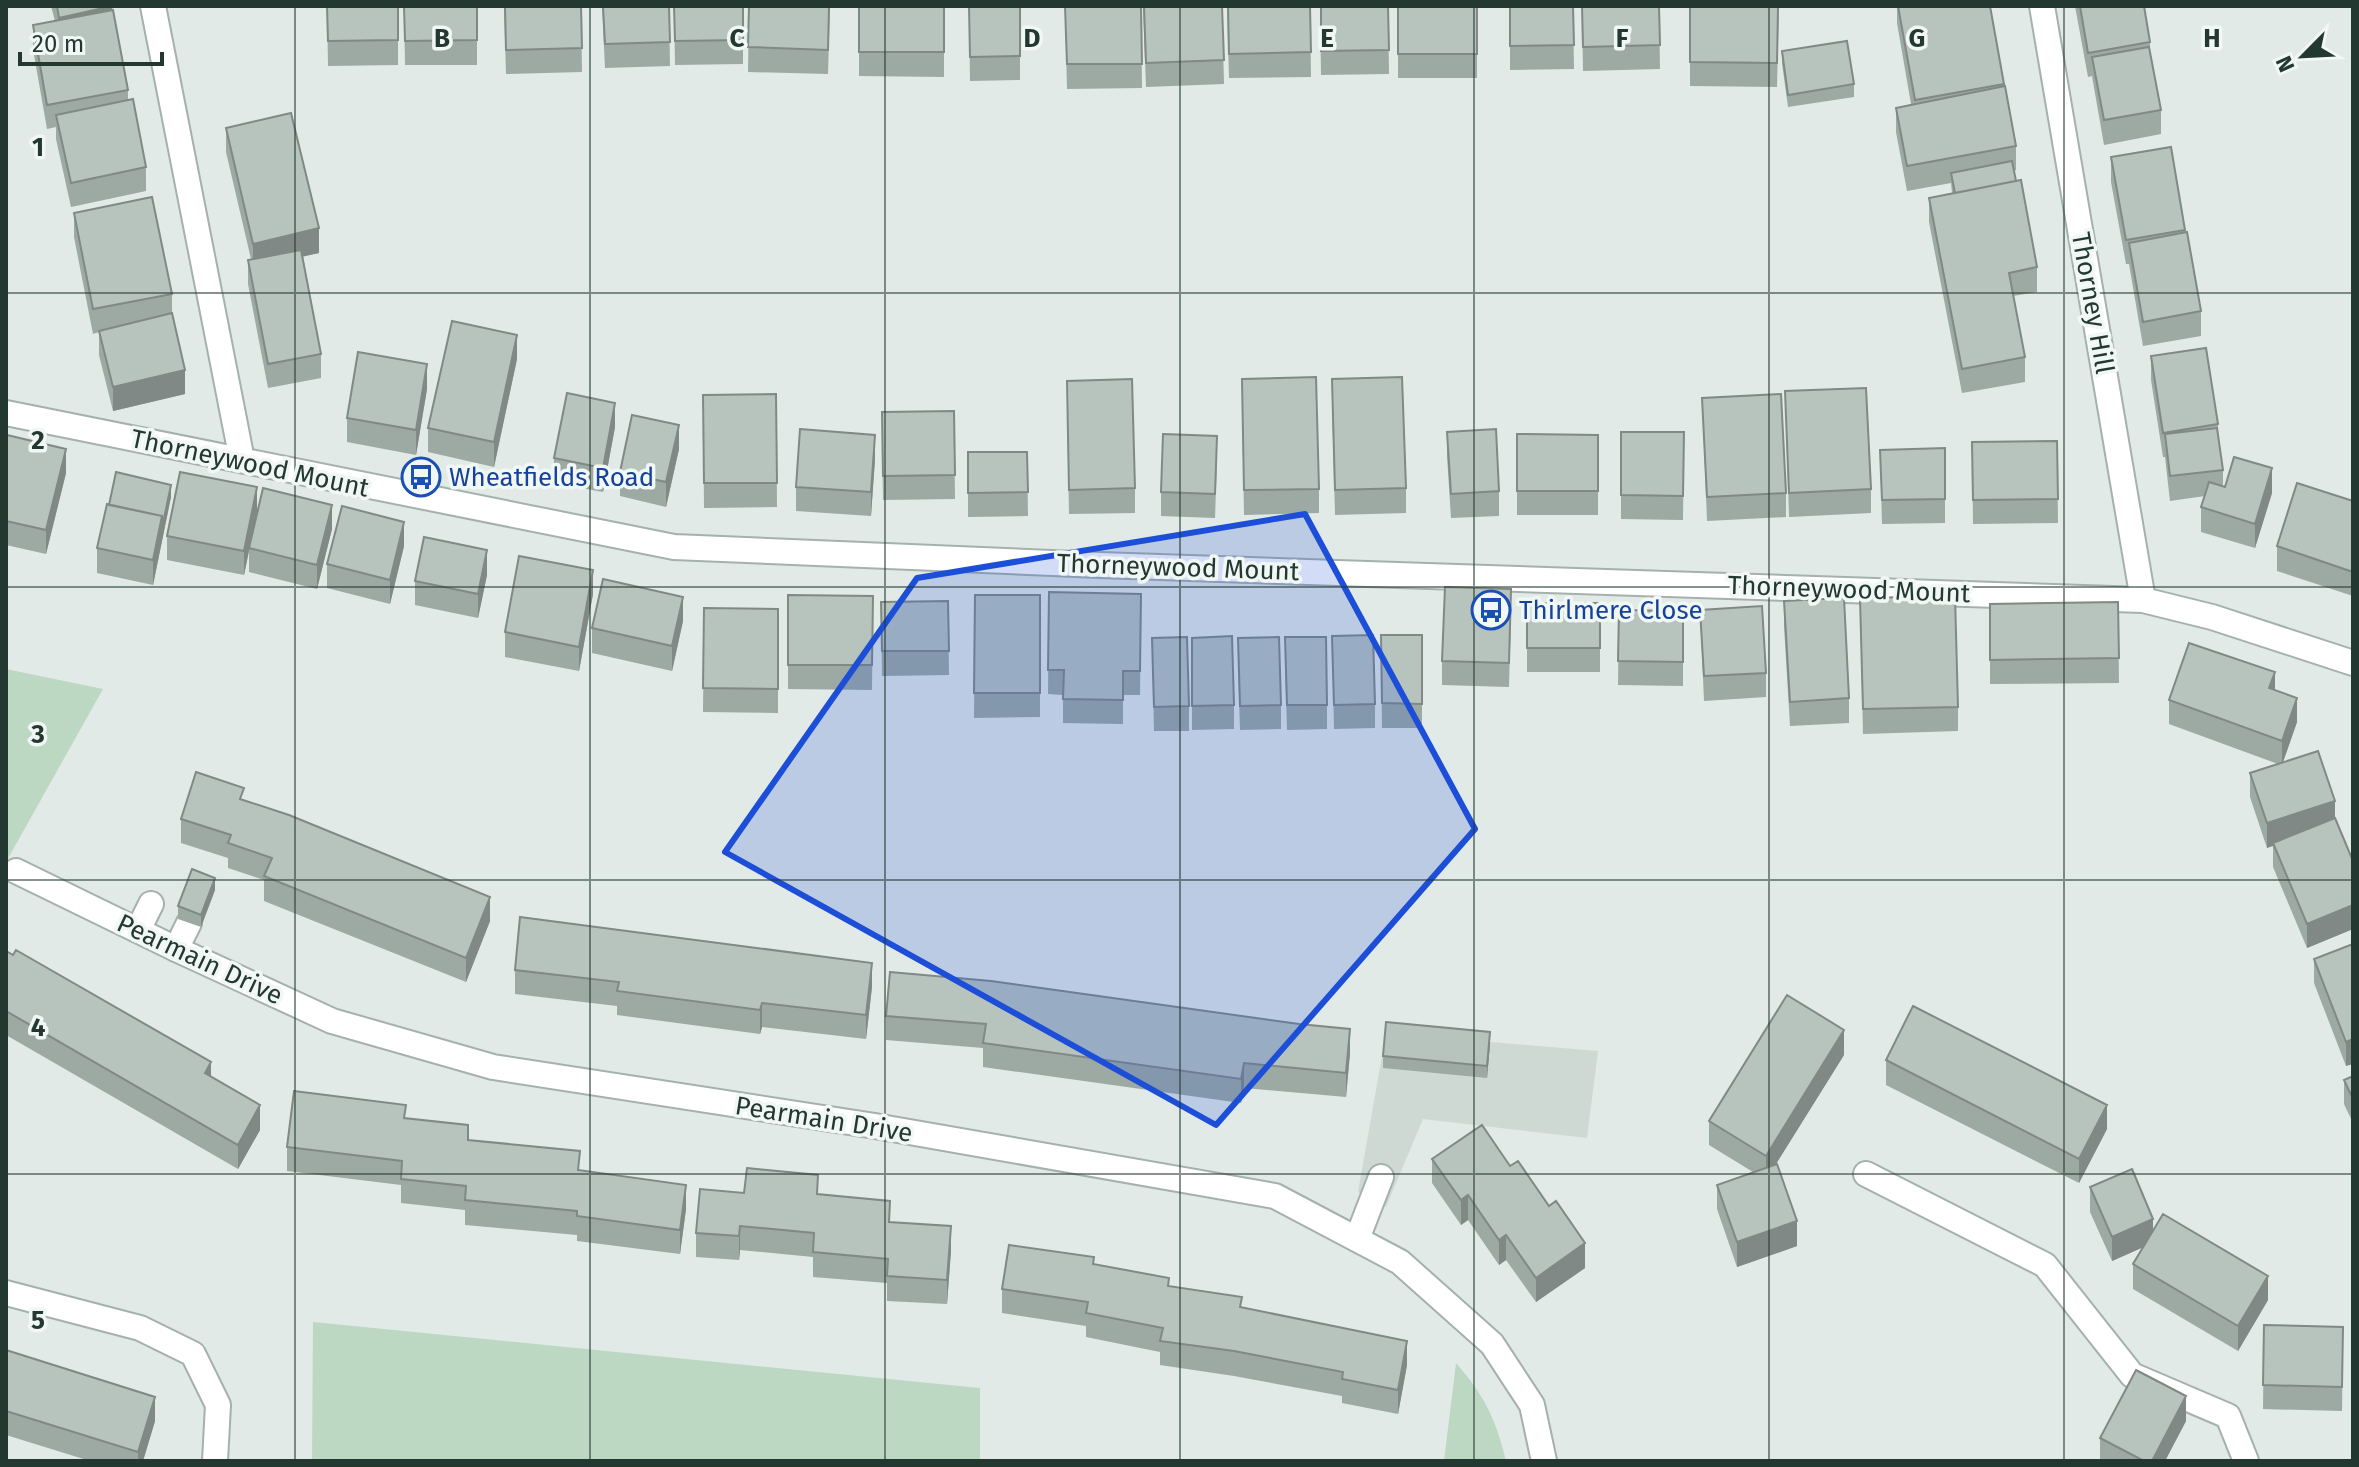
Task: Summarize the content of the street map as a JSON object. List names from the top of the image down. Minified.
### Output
{"streets":{"street":["Thorney Hill","Thorneywood Mount","Pearmain Drive"]},"crossings":[["Thorney Hill","Thorneywood Mount"]],"places":{"bus stop":["Wheatfields Road","Thirlmere Close"]},"scale_bar":"20 m","north":"bottom left","grid":{"columns":["B","C","D","E","F","G","H"],"rows":["1","2","3","4","5"]}}
